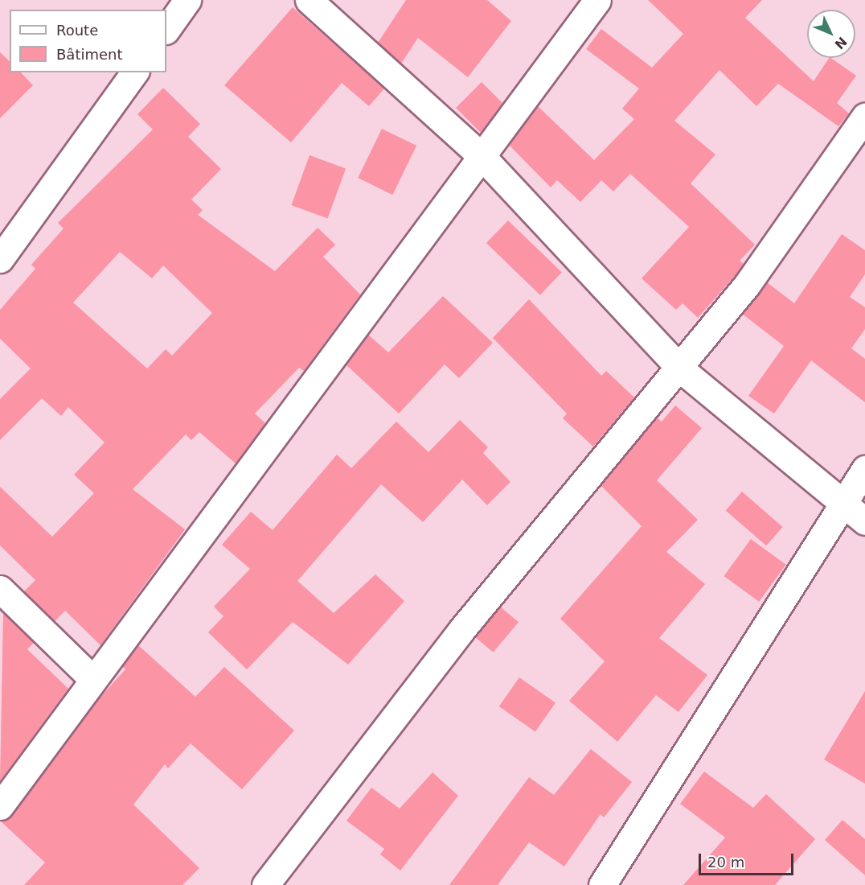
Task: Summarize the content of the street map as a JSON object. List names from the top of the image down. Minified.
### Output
{"legend":["Route","Bâtiment"],"scale_bar":"20 m","north":"bottom right"}
